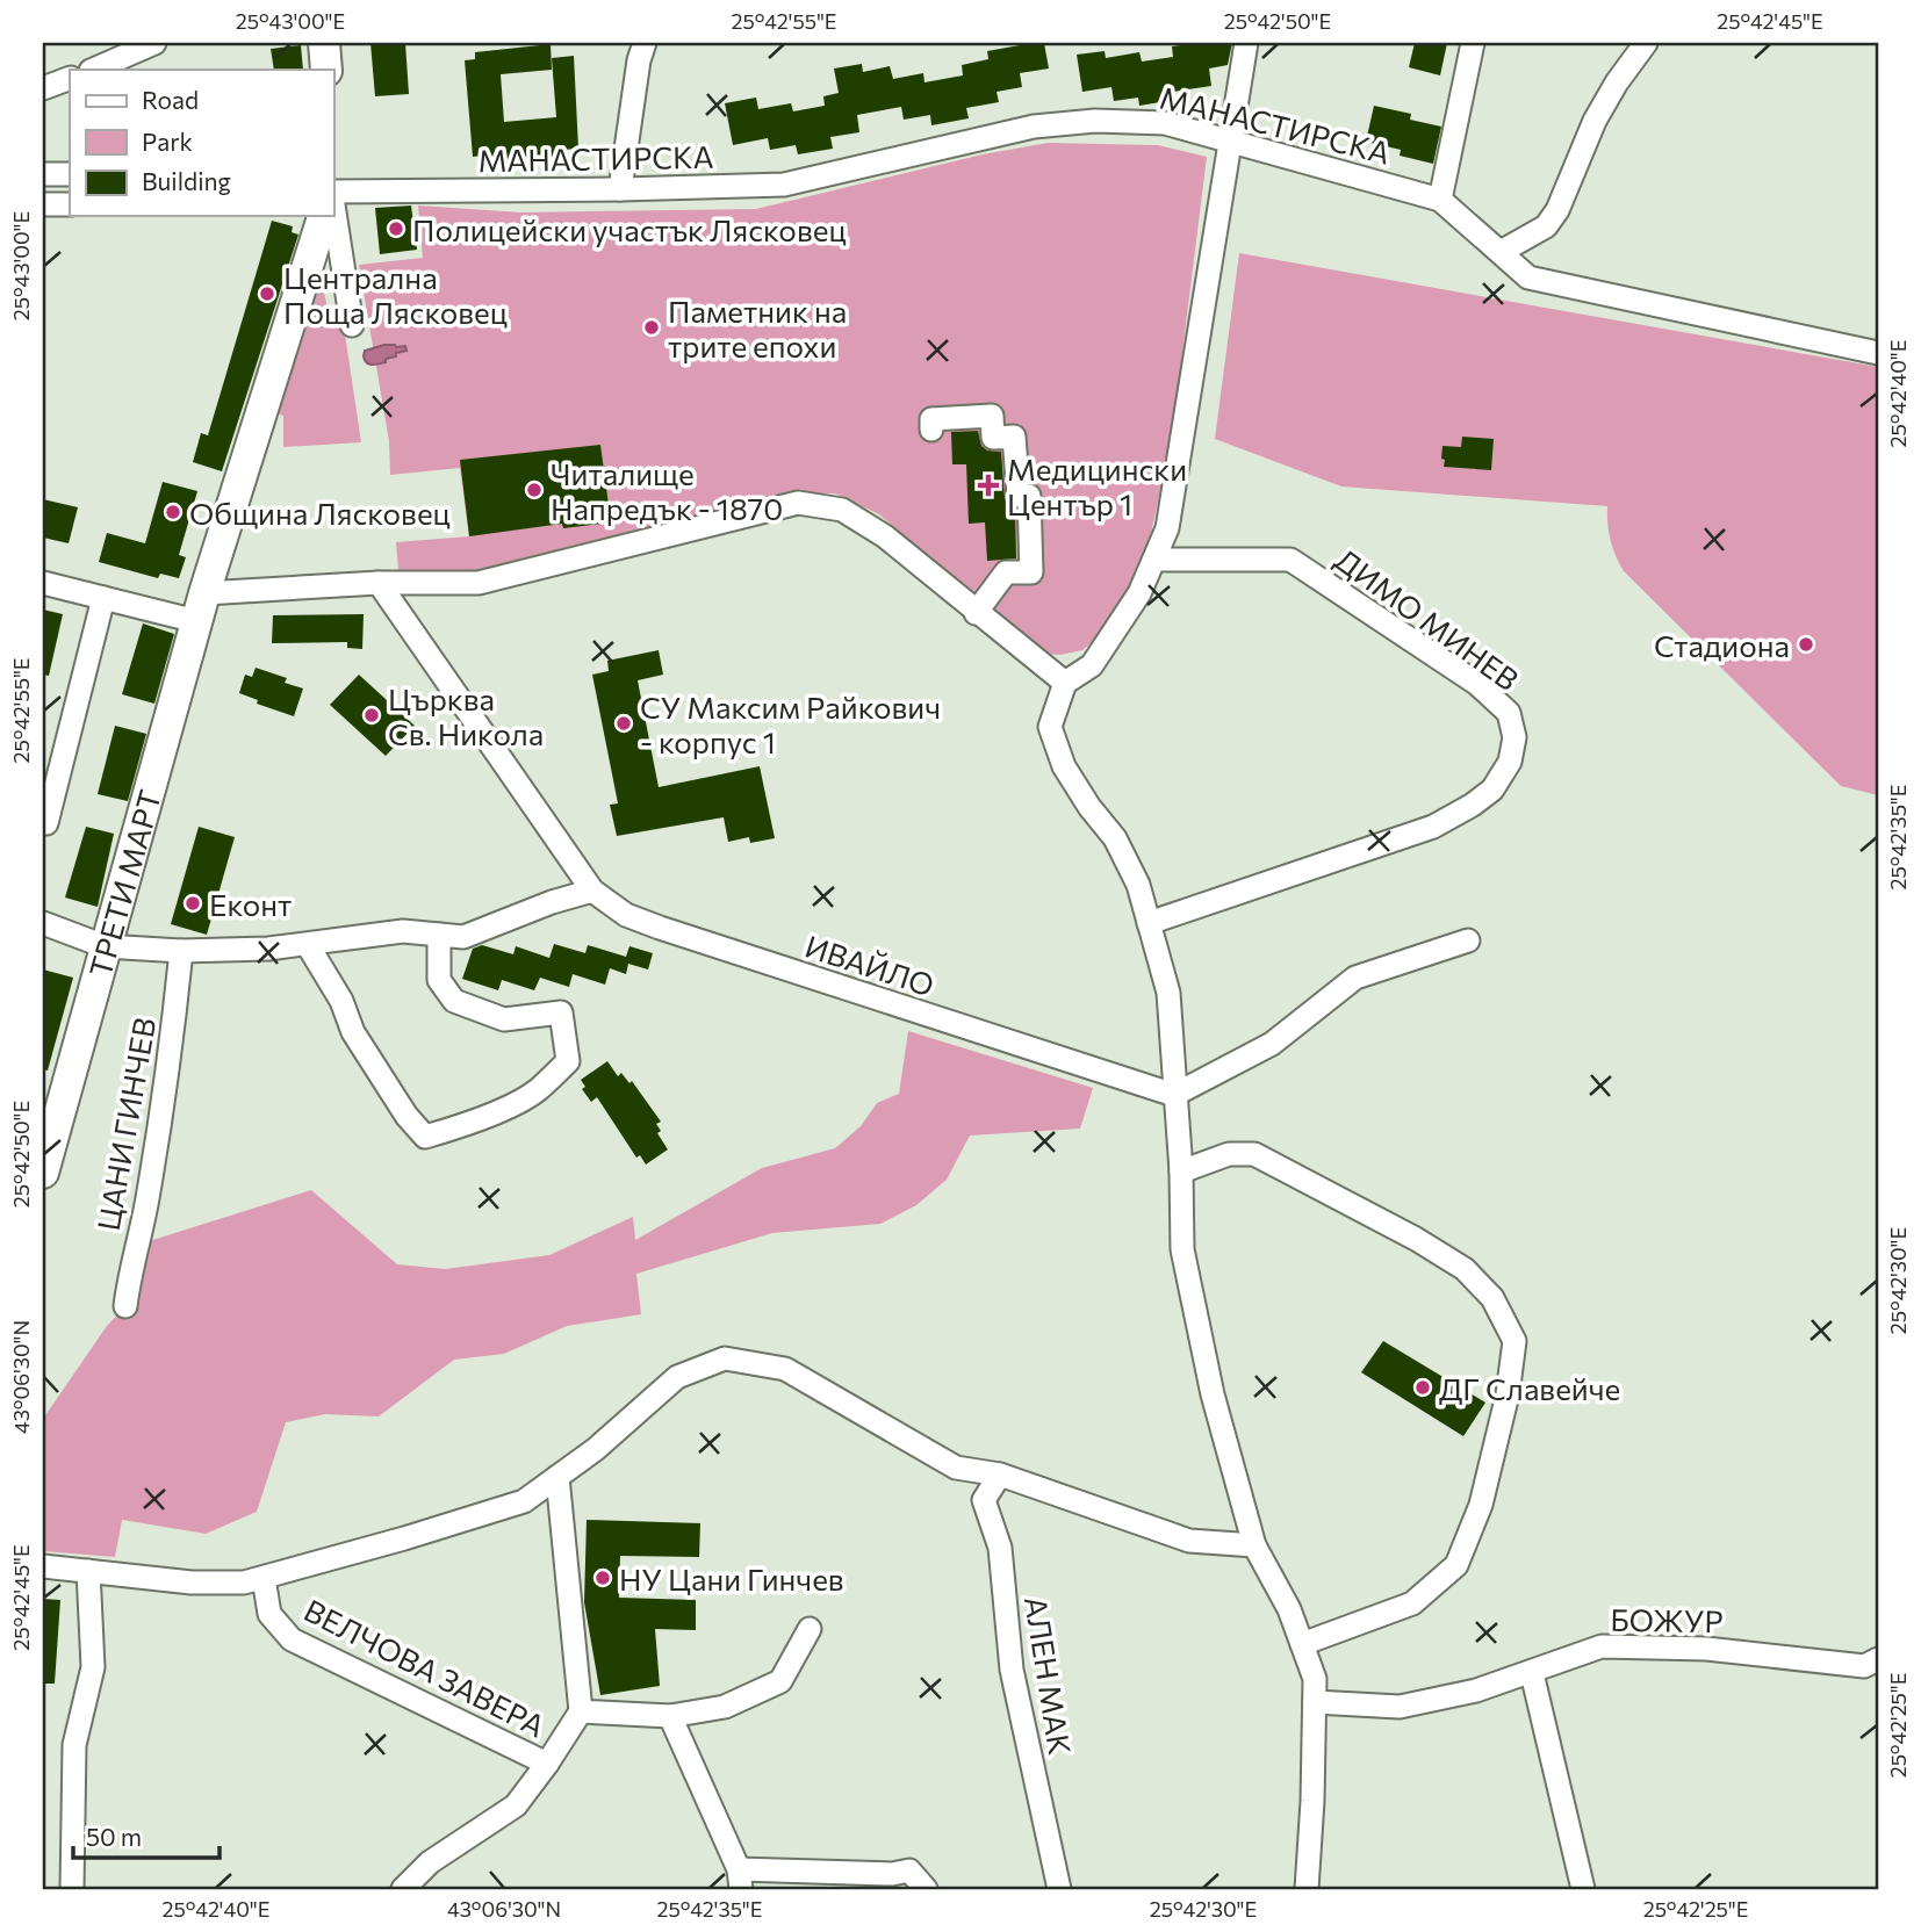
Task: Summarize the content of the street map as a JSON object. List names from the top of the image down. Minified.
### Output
{"streets":{"street":["МАНАСТИРСКА","ДИМО МИНЕВ","ТРЕТИ МАРТ","ИВАЙЛО","ЦАНИ ГИНЧЕВ","БОЖУР","ВЕЛЧОВА ЗАВЕРА","АЛЕН МАК"]},"places":{"other":["Полицейски участък Лясковец","Централна Поща Лясковец","Паметник на трите епохи","Читалище Напредък - 1870","Община Лясковец","Стадиона","Църква Св. Никола","СУ Максим Райкович - корпус 1","Еконт","ДГ Славейче","НУ Цани Гинчев"],"health":["Медицински Център 1"]},"legend":["Road","Park","Building"],"scale_bar":"50 m","coordinates":["25°43'00\"E","25°42'55\"E","25°42'50\"E","25°42'45\"E","25°42'40\"E","25°42'35\"E","25°42'30\"E","43°06'30\"N","25°42'25\"E"]}
